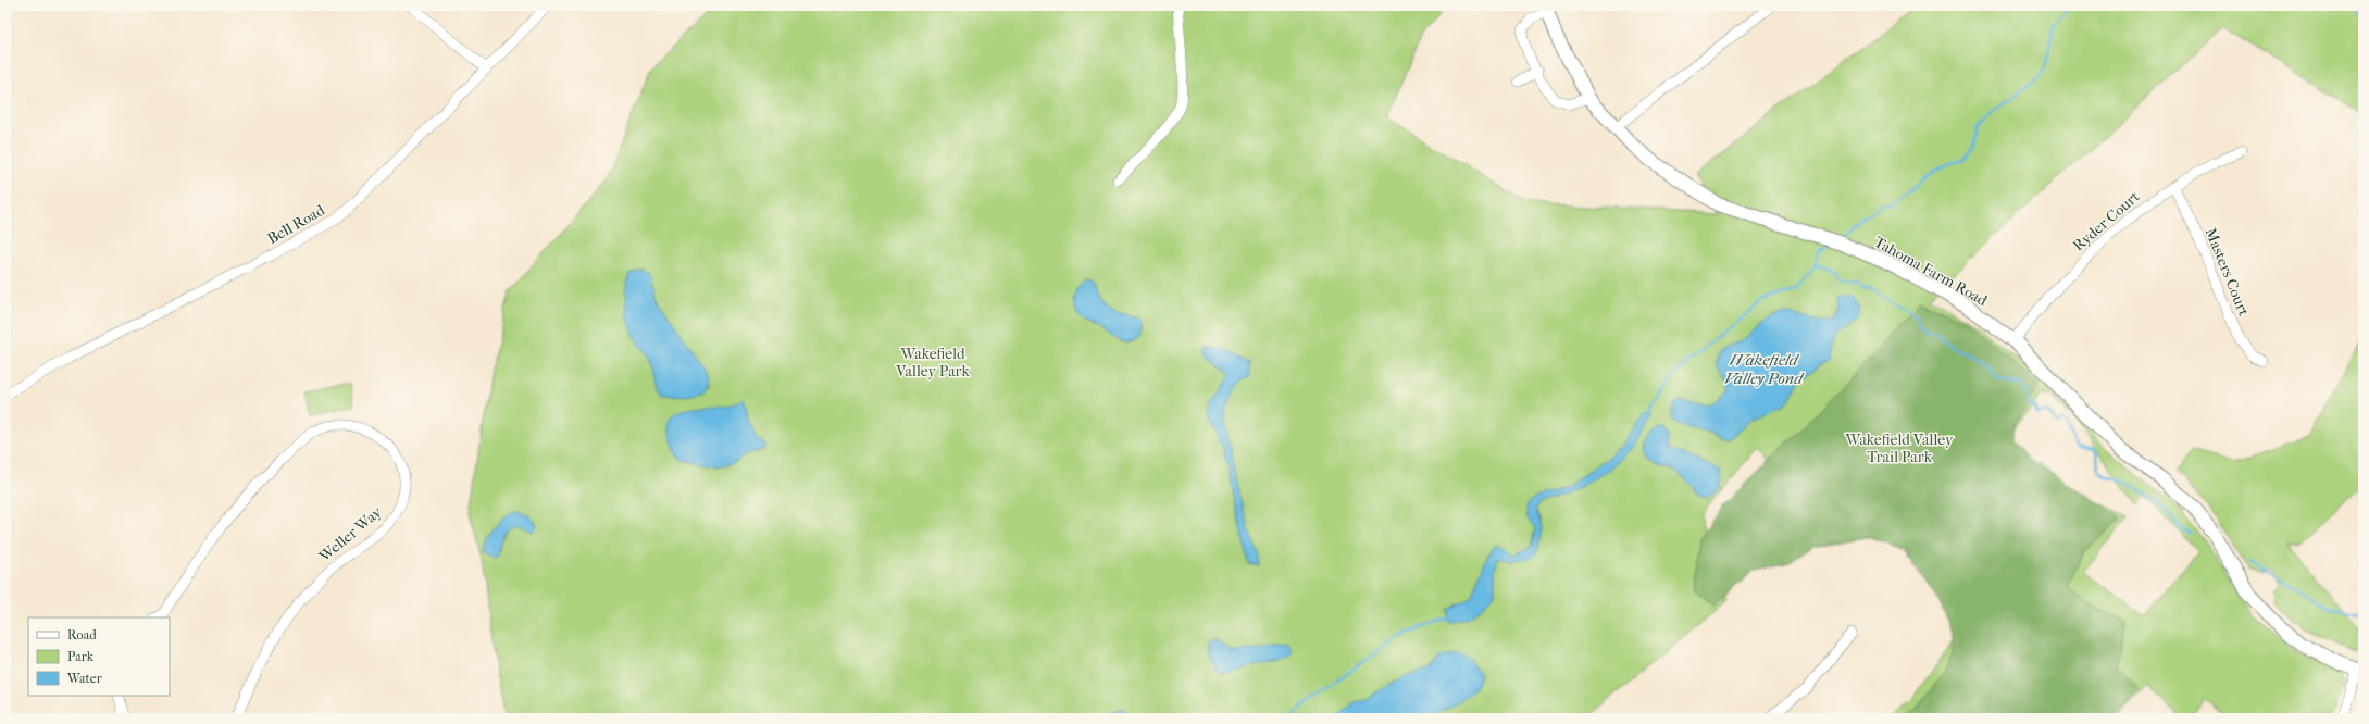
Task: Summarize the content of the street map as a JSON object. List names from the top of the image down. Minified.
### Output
{"streets":{"street":["Ryder Court","Bell Road","Tahoma Farm Road","Masters Court","Weller Way"]},"crossings":[["Ryder Court","Tahoma Farm Road"],["Ryder Court","Masters Court"]],"water":["Wakefield Valley Pond"],"parks":["Wakefield Valley Park","Wakefield Valley Trail Park"],"legend":["Road","Park","Water"]}
